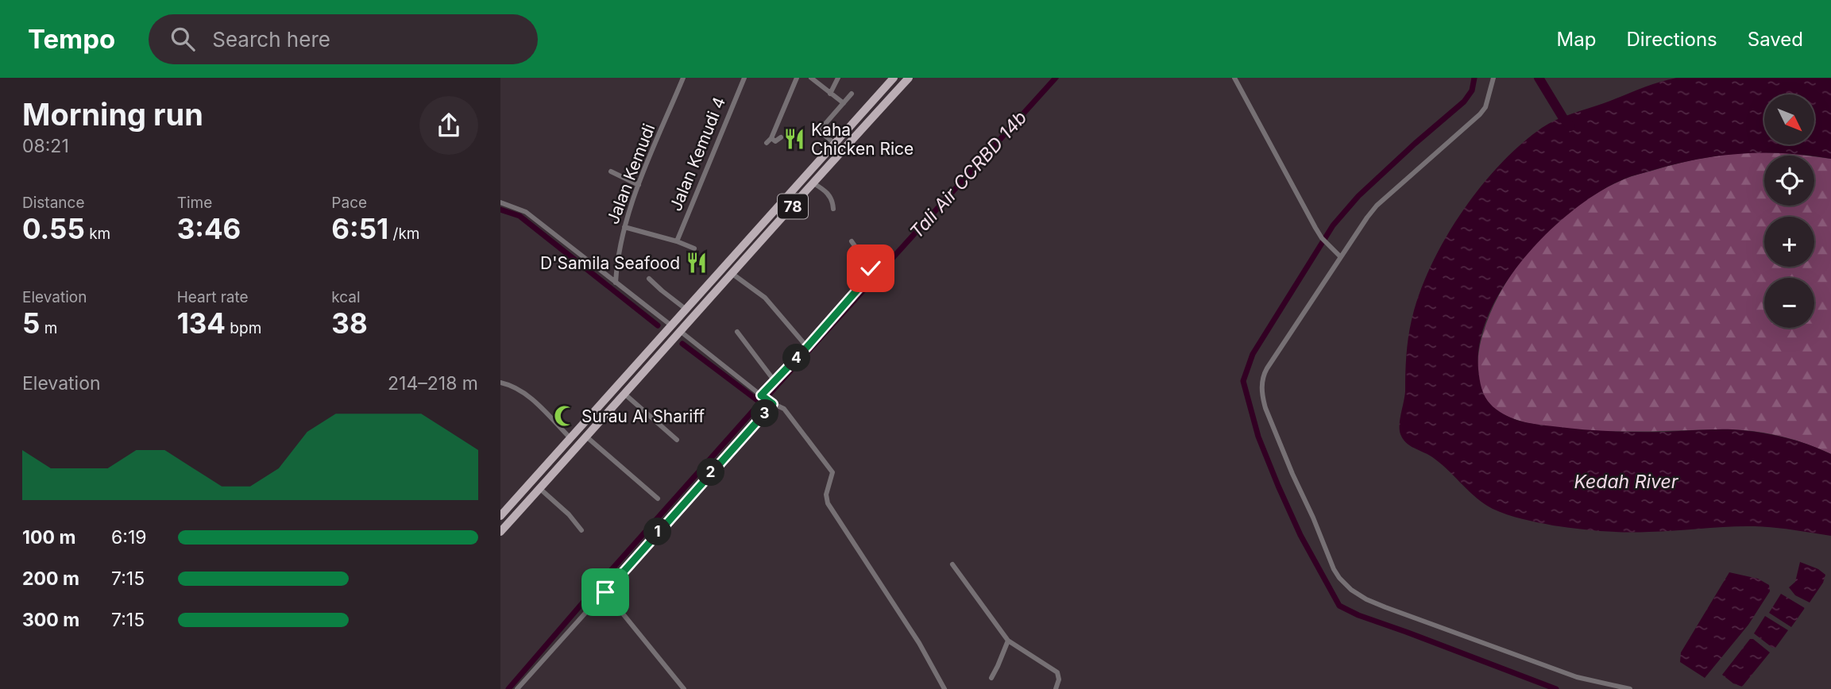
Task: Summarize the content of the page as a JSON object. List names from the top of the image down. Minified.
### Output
{"streets":{"main road":["78"],"street":["Jalan Kemudi 4","Jalan Kemudi"]},"water":["Tali Air CCRBD 14b","Kedah River"],"places":{"restaurant":["Kaha Chicken Rice","D'Samila Seafood"],"mosque":["Surau Al Shariff"]},"north":"bottom right","page":{"header":"Tempo","search":"Search here","nav":["Map","Directions","Saved"],"heading":["Morning run","08:21"],"map_buttons":["+","−"],"stats":[["Distance","0.55 km"],["Time","3:46"],["Pace","6:51 /km"],["Elevation","5 m"],["Heart rate","134 bpm"],["kcal","38"]],"pins":["4","3","2","1"],"chart":["Elevation","214–218 m"],"list":[{"name":"100 m","note":"6:19"},{"name":"200 m","note":"7:15"},{"name":"300 m","note":"7:15"}]}}
